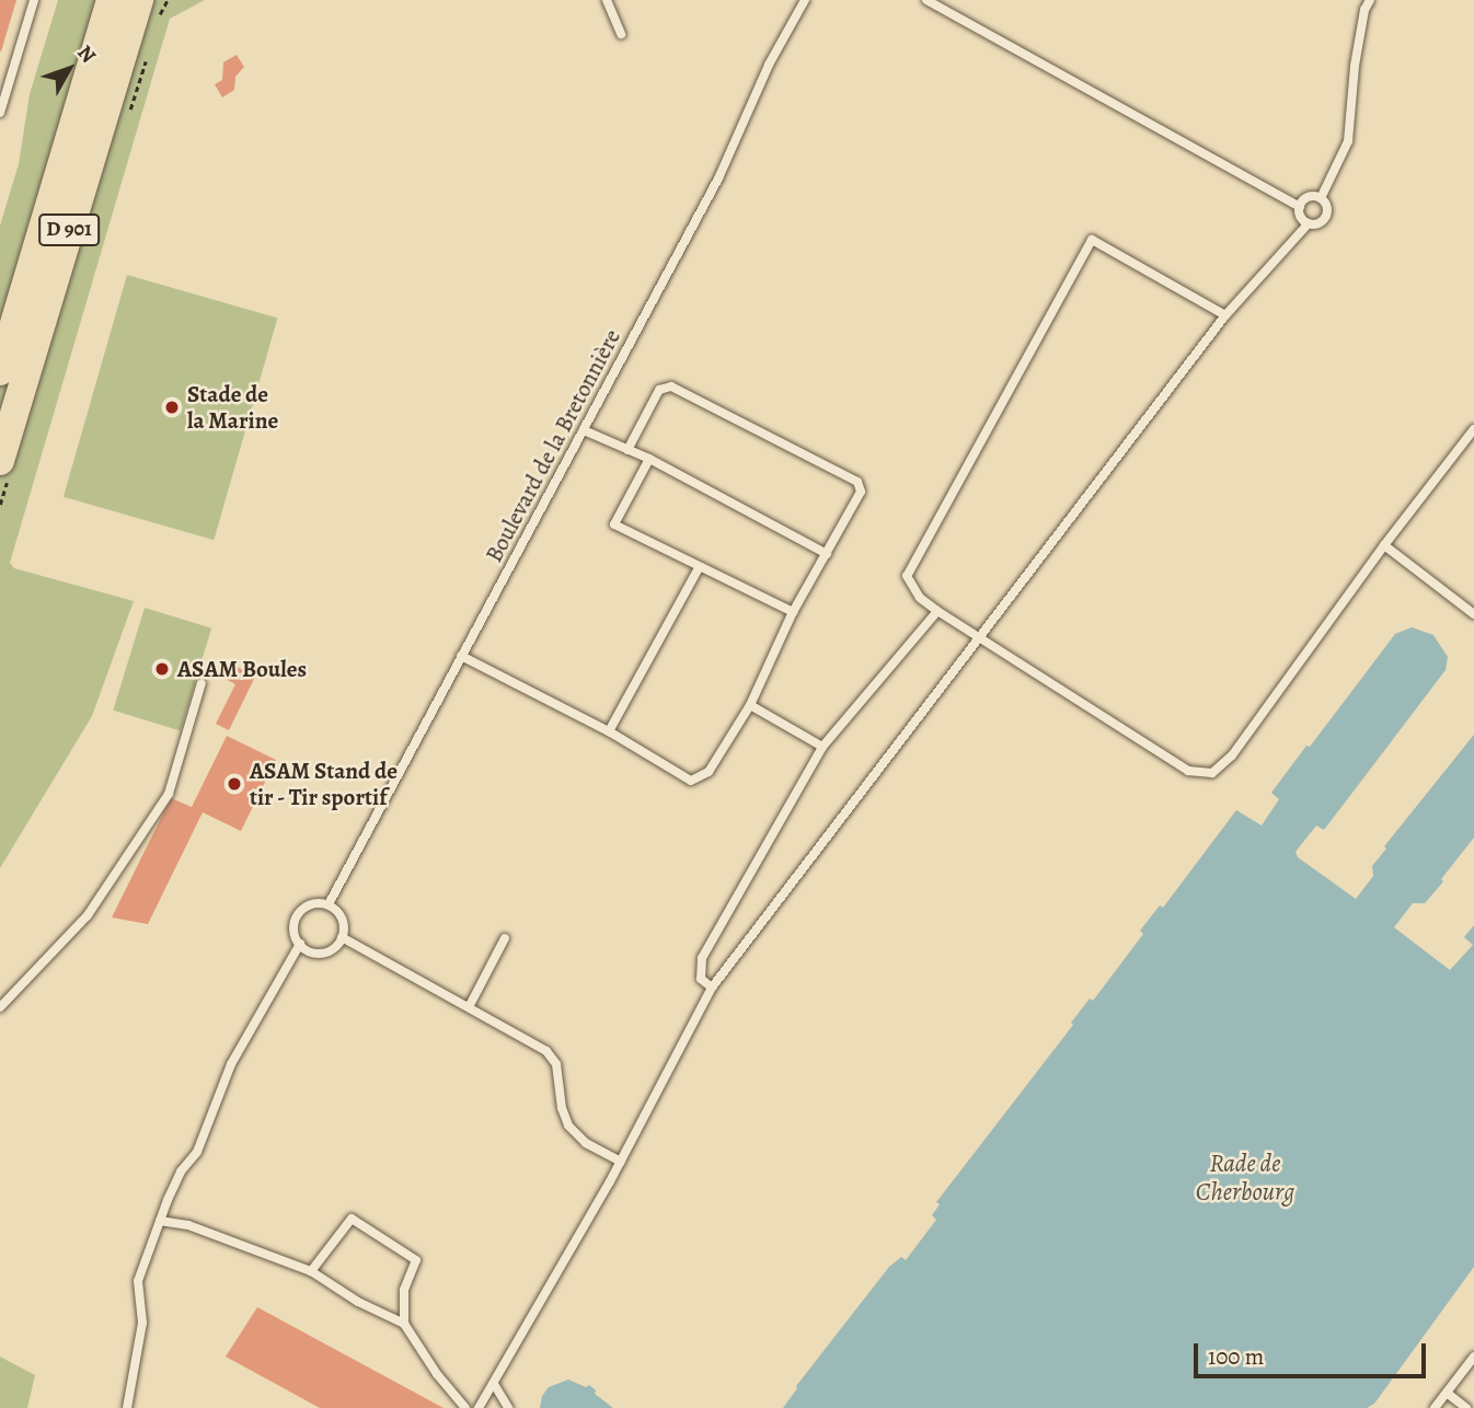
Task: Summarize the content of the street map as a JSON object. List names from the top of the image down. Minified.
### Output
{"streets":{"main road":["D 901"],"lane":["Boulevard de la Bretonnière"]},"water":["Rade de Cherbourg"],"places":["Stade de la Marine","ASAM Boules","ASAM Stand de tir - Tir sportif"],"scale_bar":"100 m","north":"top right"}
